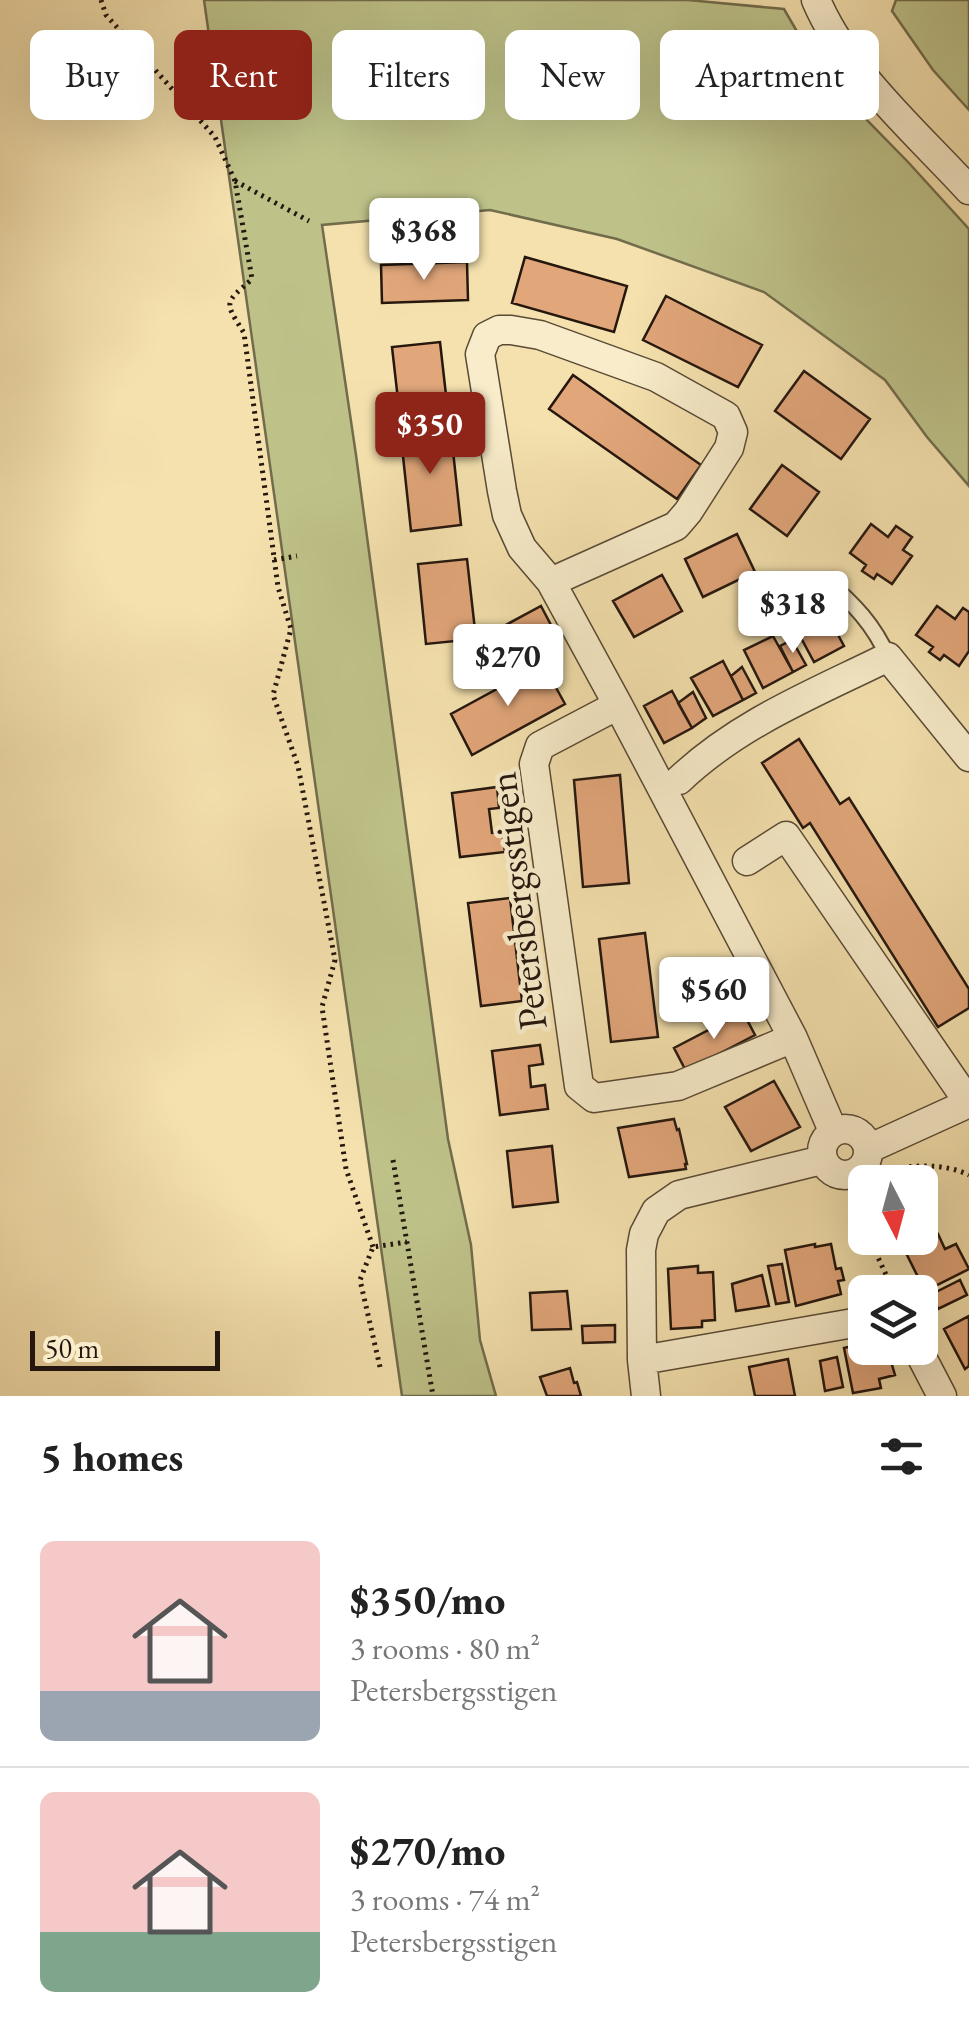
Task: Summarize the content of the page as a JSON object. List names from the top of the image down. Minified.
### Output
{"streets":{"street":["Petersbergsstigen"]},"scale_bar":"50 m","north":"bottom","page":{"chip":["Buy","Rent","Filters","New","Apartment"],"price":["$368","$350","$318","$270","$560"],"scale":"50 m","heading":"5 homes","list":[{"name":"$350/mo","note":"3 rooms · 80 m² · Petersbergsstigen"},{"name":"$270/mo","note":"3 rooms · 74 m² · Petersbergsstigen"}]}}
